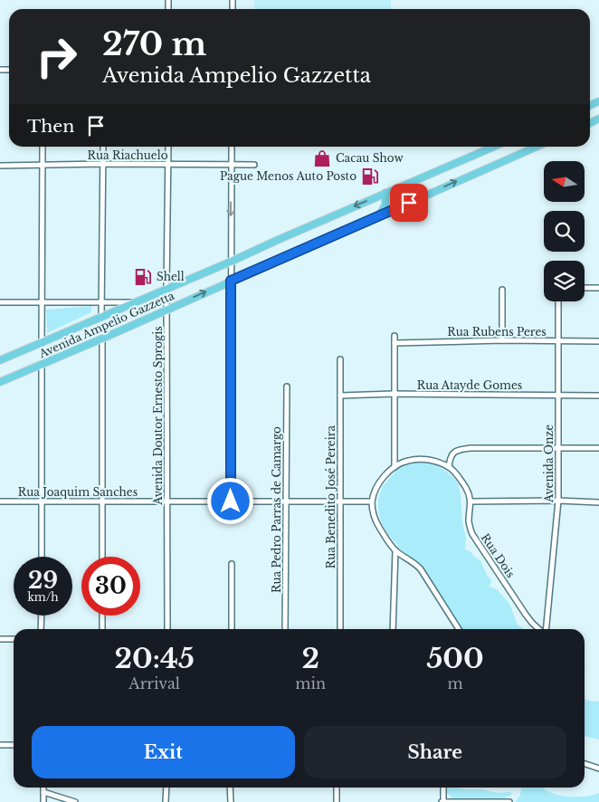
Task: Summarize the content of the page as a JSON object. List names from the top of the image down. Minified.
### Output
{"streets":{"main road":["Avenida Ampelio Gazzetta"],"street":["Rua Riachuelo","Rua Rubens Peres","Rua Atayde Gomes","Avenida Doutor Ernesto Sprogis","Avenida Onze","Rua Joaquim Sanches","Rua Benedito José Pereira","Rua Pedro Parras de Camargo","Rua Dois"]},"crossings":[["Rua Riachuelo","Avenida Doutor Ernesto Sprogis"],["Avenida Ampelio Gazzetta","Avenida Doutor Ernesto Sprogis"],["Rua Rubens Peres","Avenida Onze"],["Rua Atayde Gomes","Avenida Onze"],["Rua Atayde Gomes","Rua Benedito José Pereira"],["Avenida Doutor Ernesto Sprogis","Rua Joaquim Sanches"],["Rua Joaquim Sanches","Rua Benedito José Pereira"],["Rua Joaquim Sanches","Rua Pedro Parras de Camargo"]],"places":{"shop":["Cacau Show"],"fuel station":["Pague Menos Auto Posto","Shell"]},"north":"left","page":{"turn":["270 m","Avenida Ampelio Gazzetta"],"then":"Then","speed":"29 km/h","limit":"30","eta":["20:45","Arrival","2","min","500","m"],"buttons":["Exit","Share"]}}
